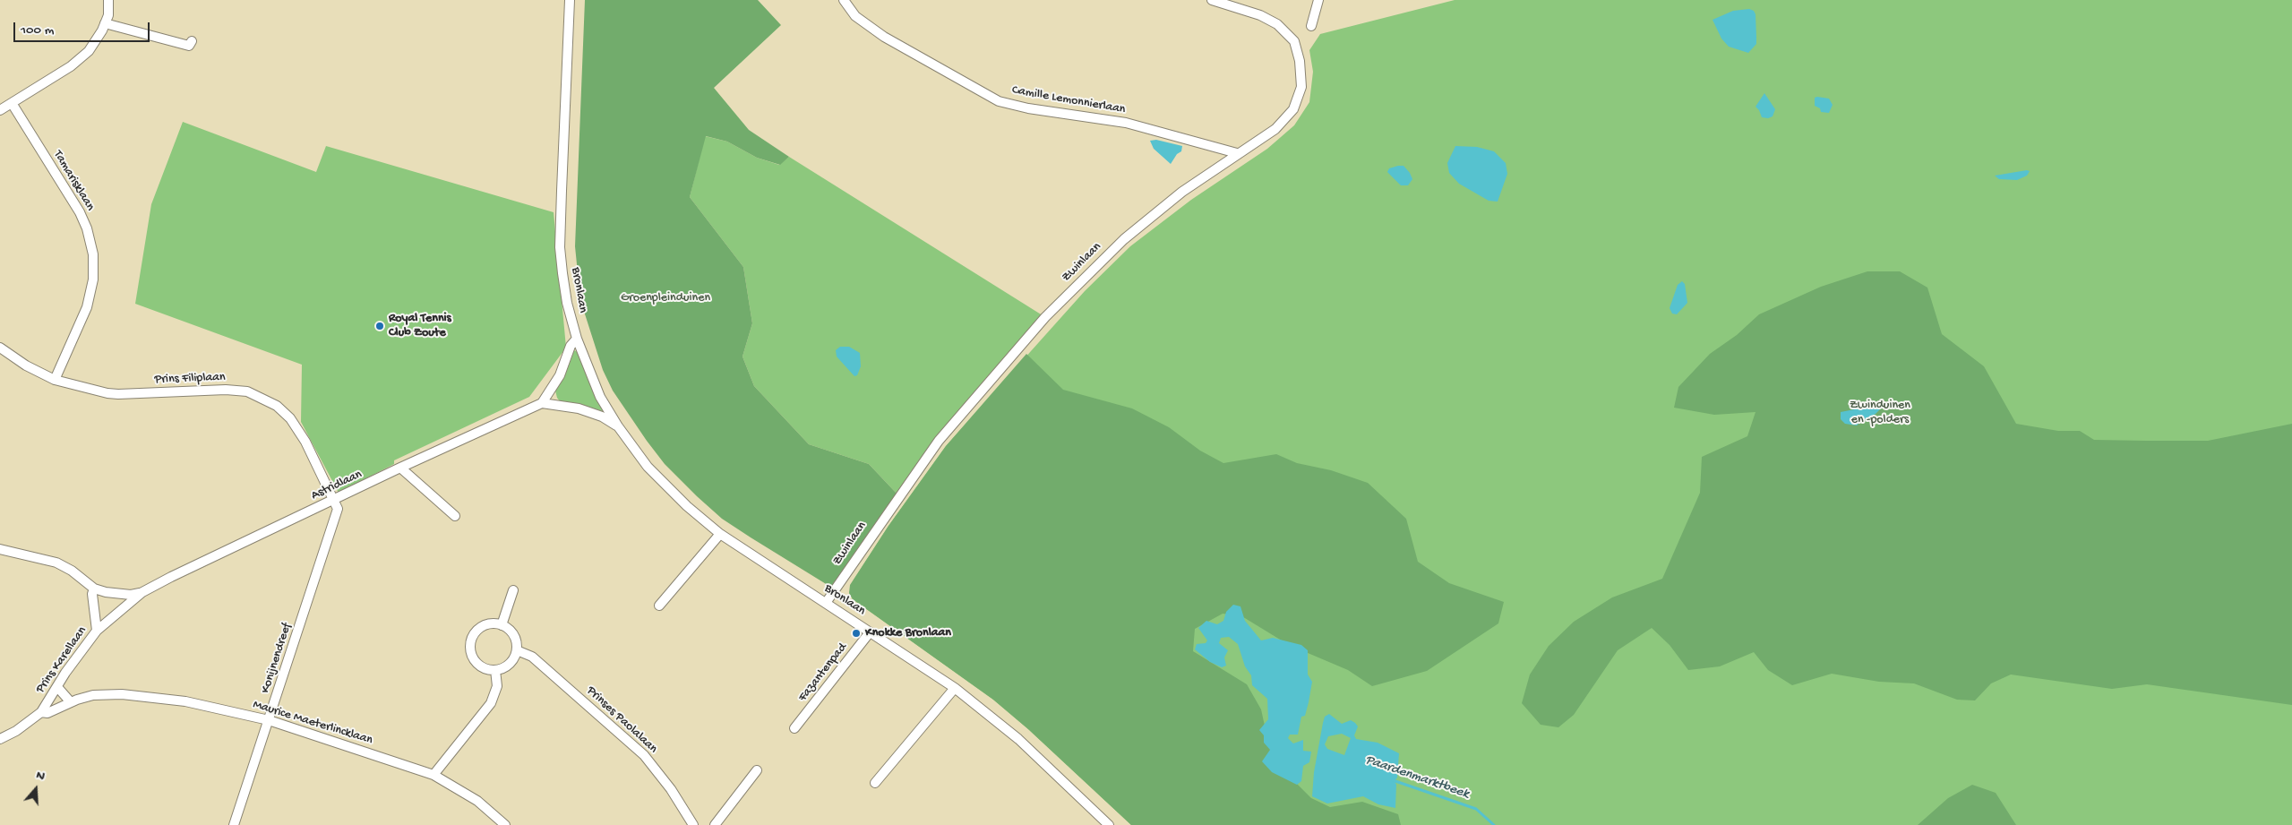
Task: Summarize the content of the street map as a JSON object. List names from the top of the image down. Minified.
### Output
{"streets":{"street":["Camille Lemonnierlaan","Tamarisklaan","Zwinlaan","Bronlaan","Prins Filiplaan","Astridlaan","Konijnendreef","Prins Karellaan","Fazantenpad","Prinses Paolalaan","Maurice Maeterlincklaan"]},"crossings":[["Camille Lemonnierlaan","Zwinlaan"],["Tamarisklaan","Prins Filiplaan"],["Zwinlaan","Bronlaan"],["Bronlaan","Fazantenpad"],["Prins Filiplaan","Astridlaan"],["Prins Filiplaan","Konijnendreef"],["Astridlaan","Konijnendreef"],["Astridlaan","Prins Karellaan"],["Konijnendreef","Maurice Maeterlincklaan"],["Prins Karellaan","Maurice Maeterlincklaan"]],"water":["Paardenmarktbeek"],"parks":["Groenpleinduinen","Zwinduinen en -polders"],"places":["Royal Tennis Club Zoute","Knokke Bronlaan"],"scale_bar":"100 m","north":"top"}
